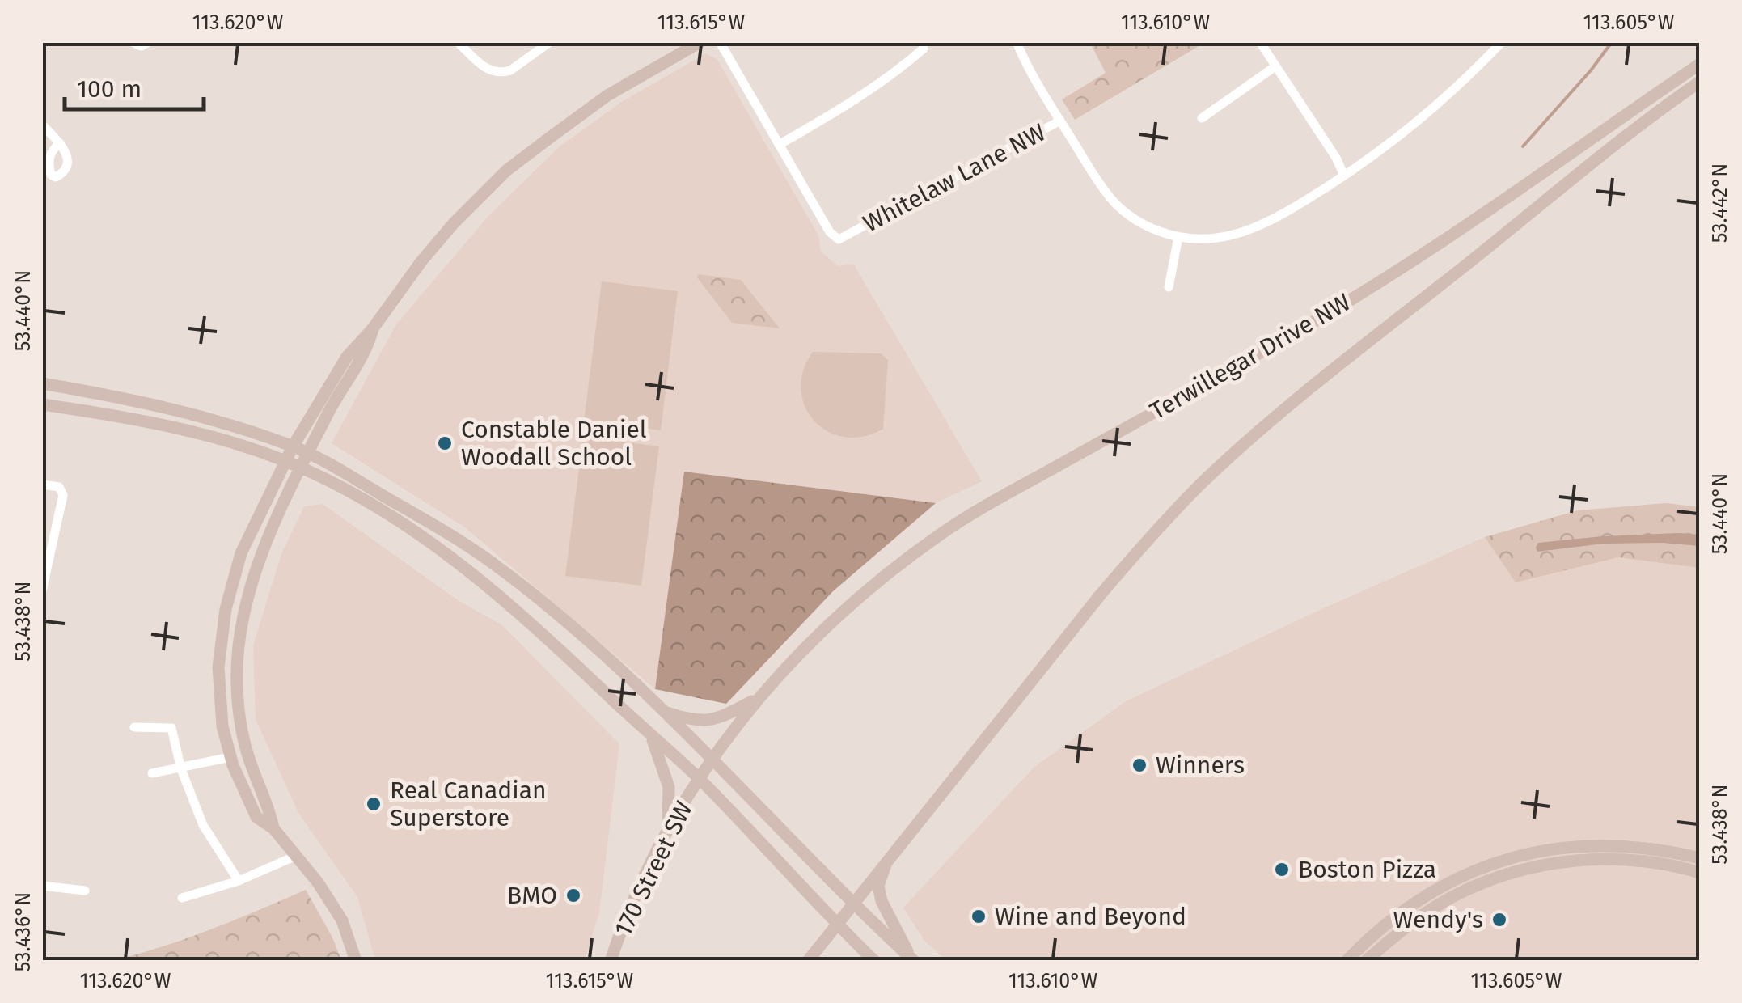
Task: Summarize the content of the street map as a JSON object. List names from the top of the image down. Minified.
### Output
{"streets":{"street":["Whitelaw Lane NW","Terwillegar Drive NW","170 Street SW"]},"crossings":[["Terwillegar Drive NW","170 Street SW"]],"places":["Constable Daniel Woodall School","Winners","Real Canadian Superstore","Boston Pizza","BMO","Wine and Beyond","Wendy's"],"scale_bar":"100 m","coordinates":["113.620°W","113.615°W","113.610°W","113.605°W","53.442°N","53.440°N","53.438°N","53.436°N"]}
